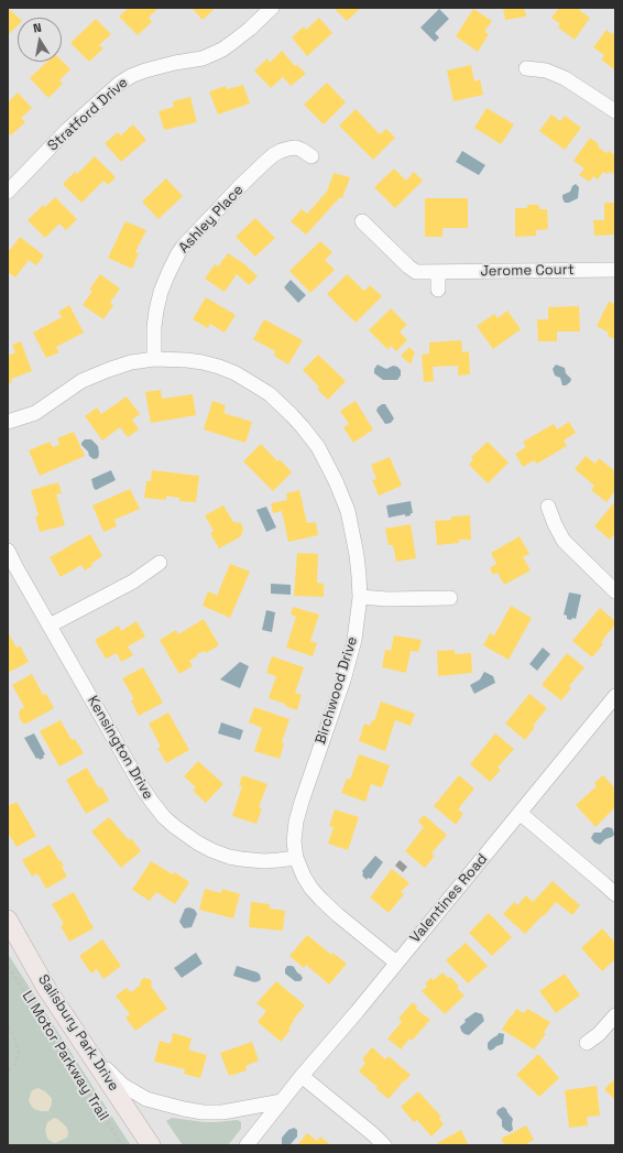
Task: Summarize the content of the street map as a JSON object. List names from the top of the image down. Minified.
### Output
{"streets":{"main road":["Salisbury Park Drive"],"street":["Stratford Drive","Ashley Place","Jerome Court","Birchwood Drive","Kensington Drive","Valentines Road"],"path":["LI Motor Parkway Trail"]},"crossings":[["Ashley Place","Birchwood Drive"],["Birchwood Drive","Kensington Drive"],["Birchwood Drive","Valentines Road"]],"north":"top"}
